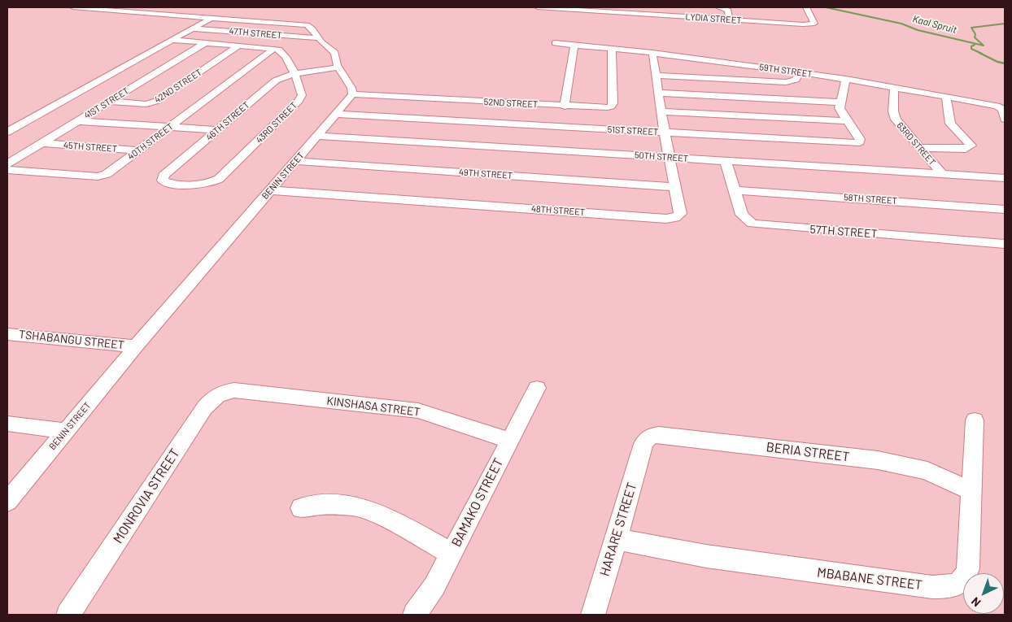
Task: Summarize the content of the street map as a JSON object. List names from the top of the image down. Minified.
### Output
{"streets":{"street":["LYDIA STREET","47TH STREET","59TH STREET","42ND STREET","41ST STREET","52ND STREET","46TH STREET","43RD STREET","51ST STREET","40TH STREET","63RD STREET","45TH STREET","50TH STREET","49TH STREET","BENIN STREET","58TH STREET","48TH STREET","57TH STREET","TSHABANGU STREET","KINSHASA STREET","BERIA STREET","MONROVIA STREET","BAMAKO STREET","HARARE STREET","MBABANE STREET"]},"crossings":[["59TH STREET","52ND STREET"],["59TH STREET","63RD STREET"],["59TH STREET","48TH STREET"],["42ND STREET","41ST STREET"],["41ST STREET","45TH STREET"],["52ND STREET","BENIN STREET"],["46TH STREET","43RD STREET"],["43RD STREET","40TH STREET"],["51ST STREET","BENIN STREET"],["51ST STREET","48TH STREET"],["40TH STREET","45TH STREET"],["63RD STREET","50TH STREET"],["50TH STREET","BENIN STREET"],["50TH STREET","48TH STREET"],["50TH STREET","57TH STREET"],["49TH STREET","BENIN STREET"],["49TH STREET","48TH STREET"],["BENIN STREET","48TH STREET"],["BENIN STREET","TSHABANGU STREET"],["58TH STREET","57TH STREET"],["KINSHASA STREET","MONROVIA STREET"],["KINSHASA STREET","BAMAKO STREET"],["BERIA STREET","HARARE STREET"],["BERIA STREET","MBABANE STREET"],["HARARE STREET","MBABANE STREET"]],"water":["Kaal Spruit"],"north":"bottom left"}
